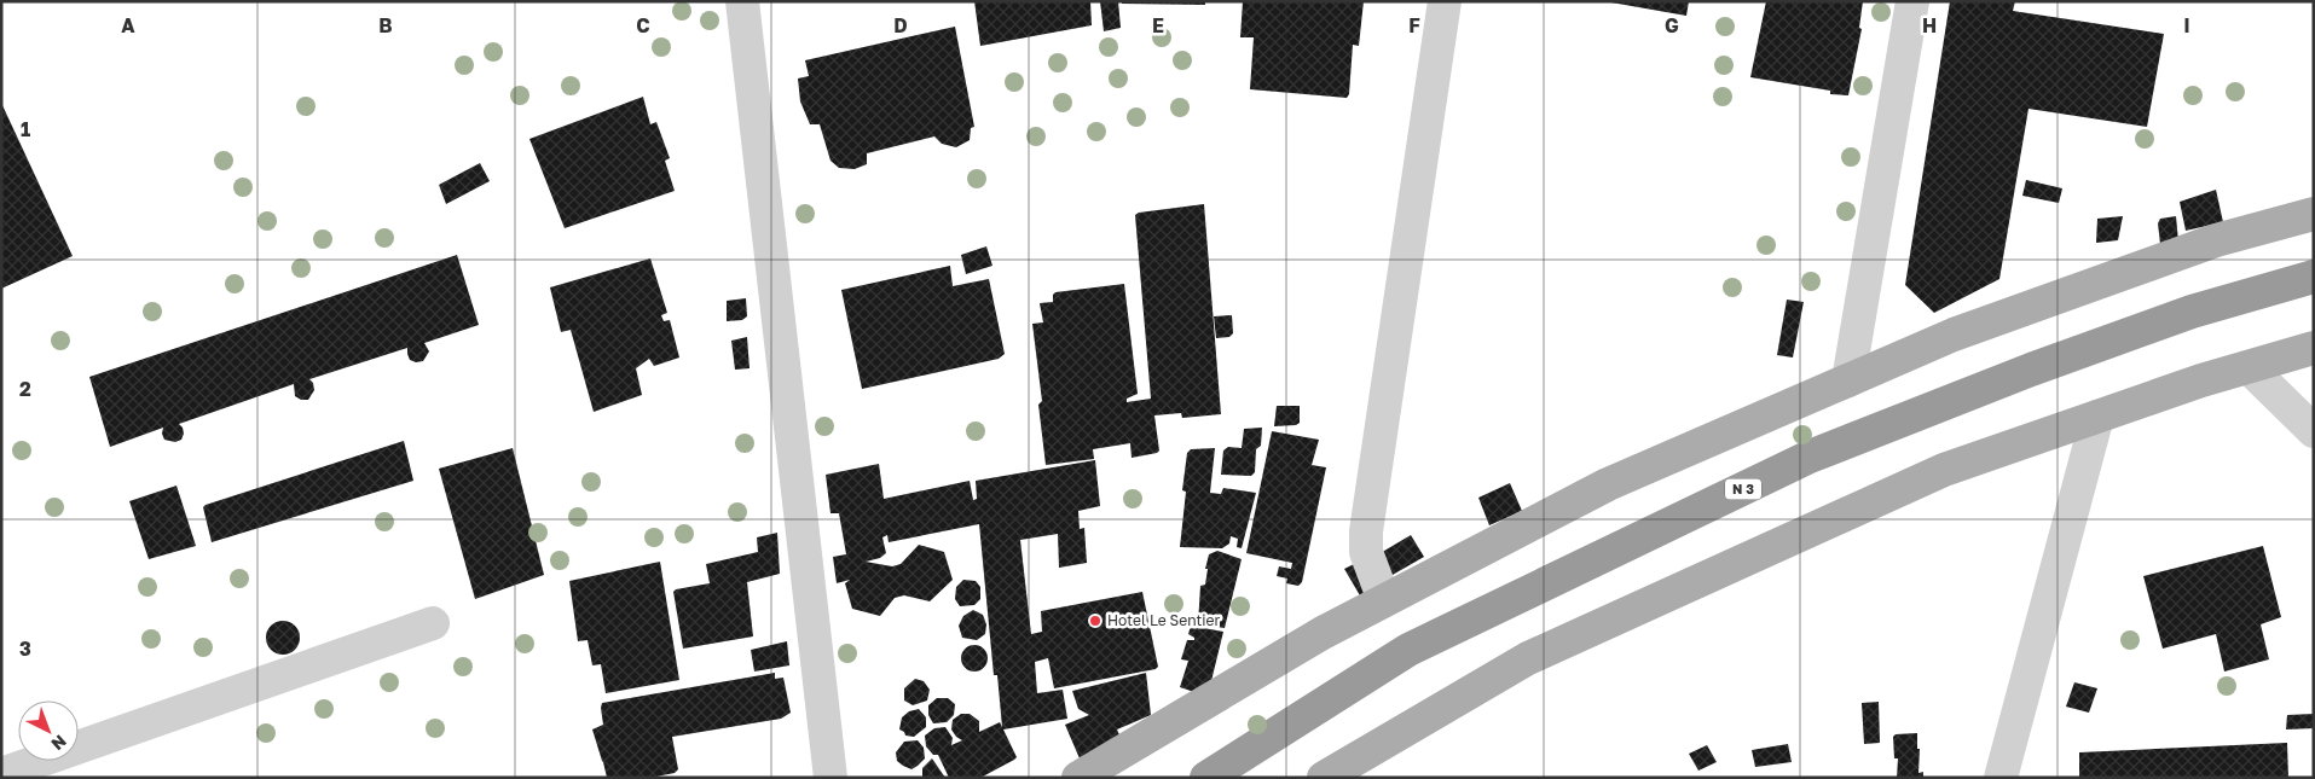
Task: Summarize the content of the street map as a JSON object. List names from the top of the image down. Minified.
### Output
{"streets":{"highway":["N 3"]},"places":["Hotel Le Sentier"],"north":"bottom right","grid":{"columns":["A","B","C","D","E","F","G","H","I"],"rows":["1","2","3"]}}
